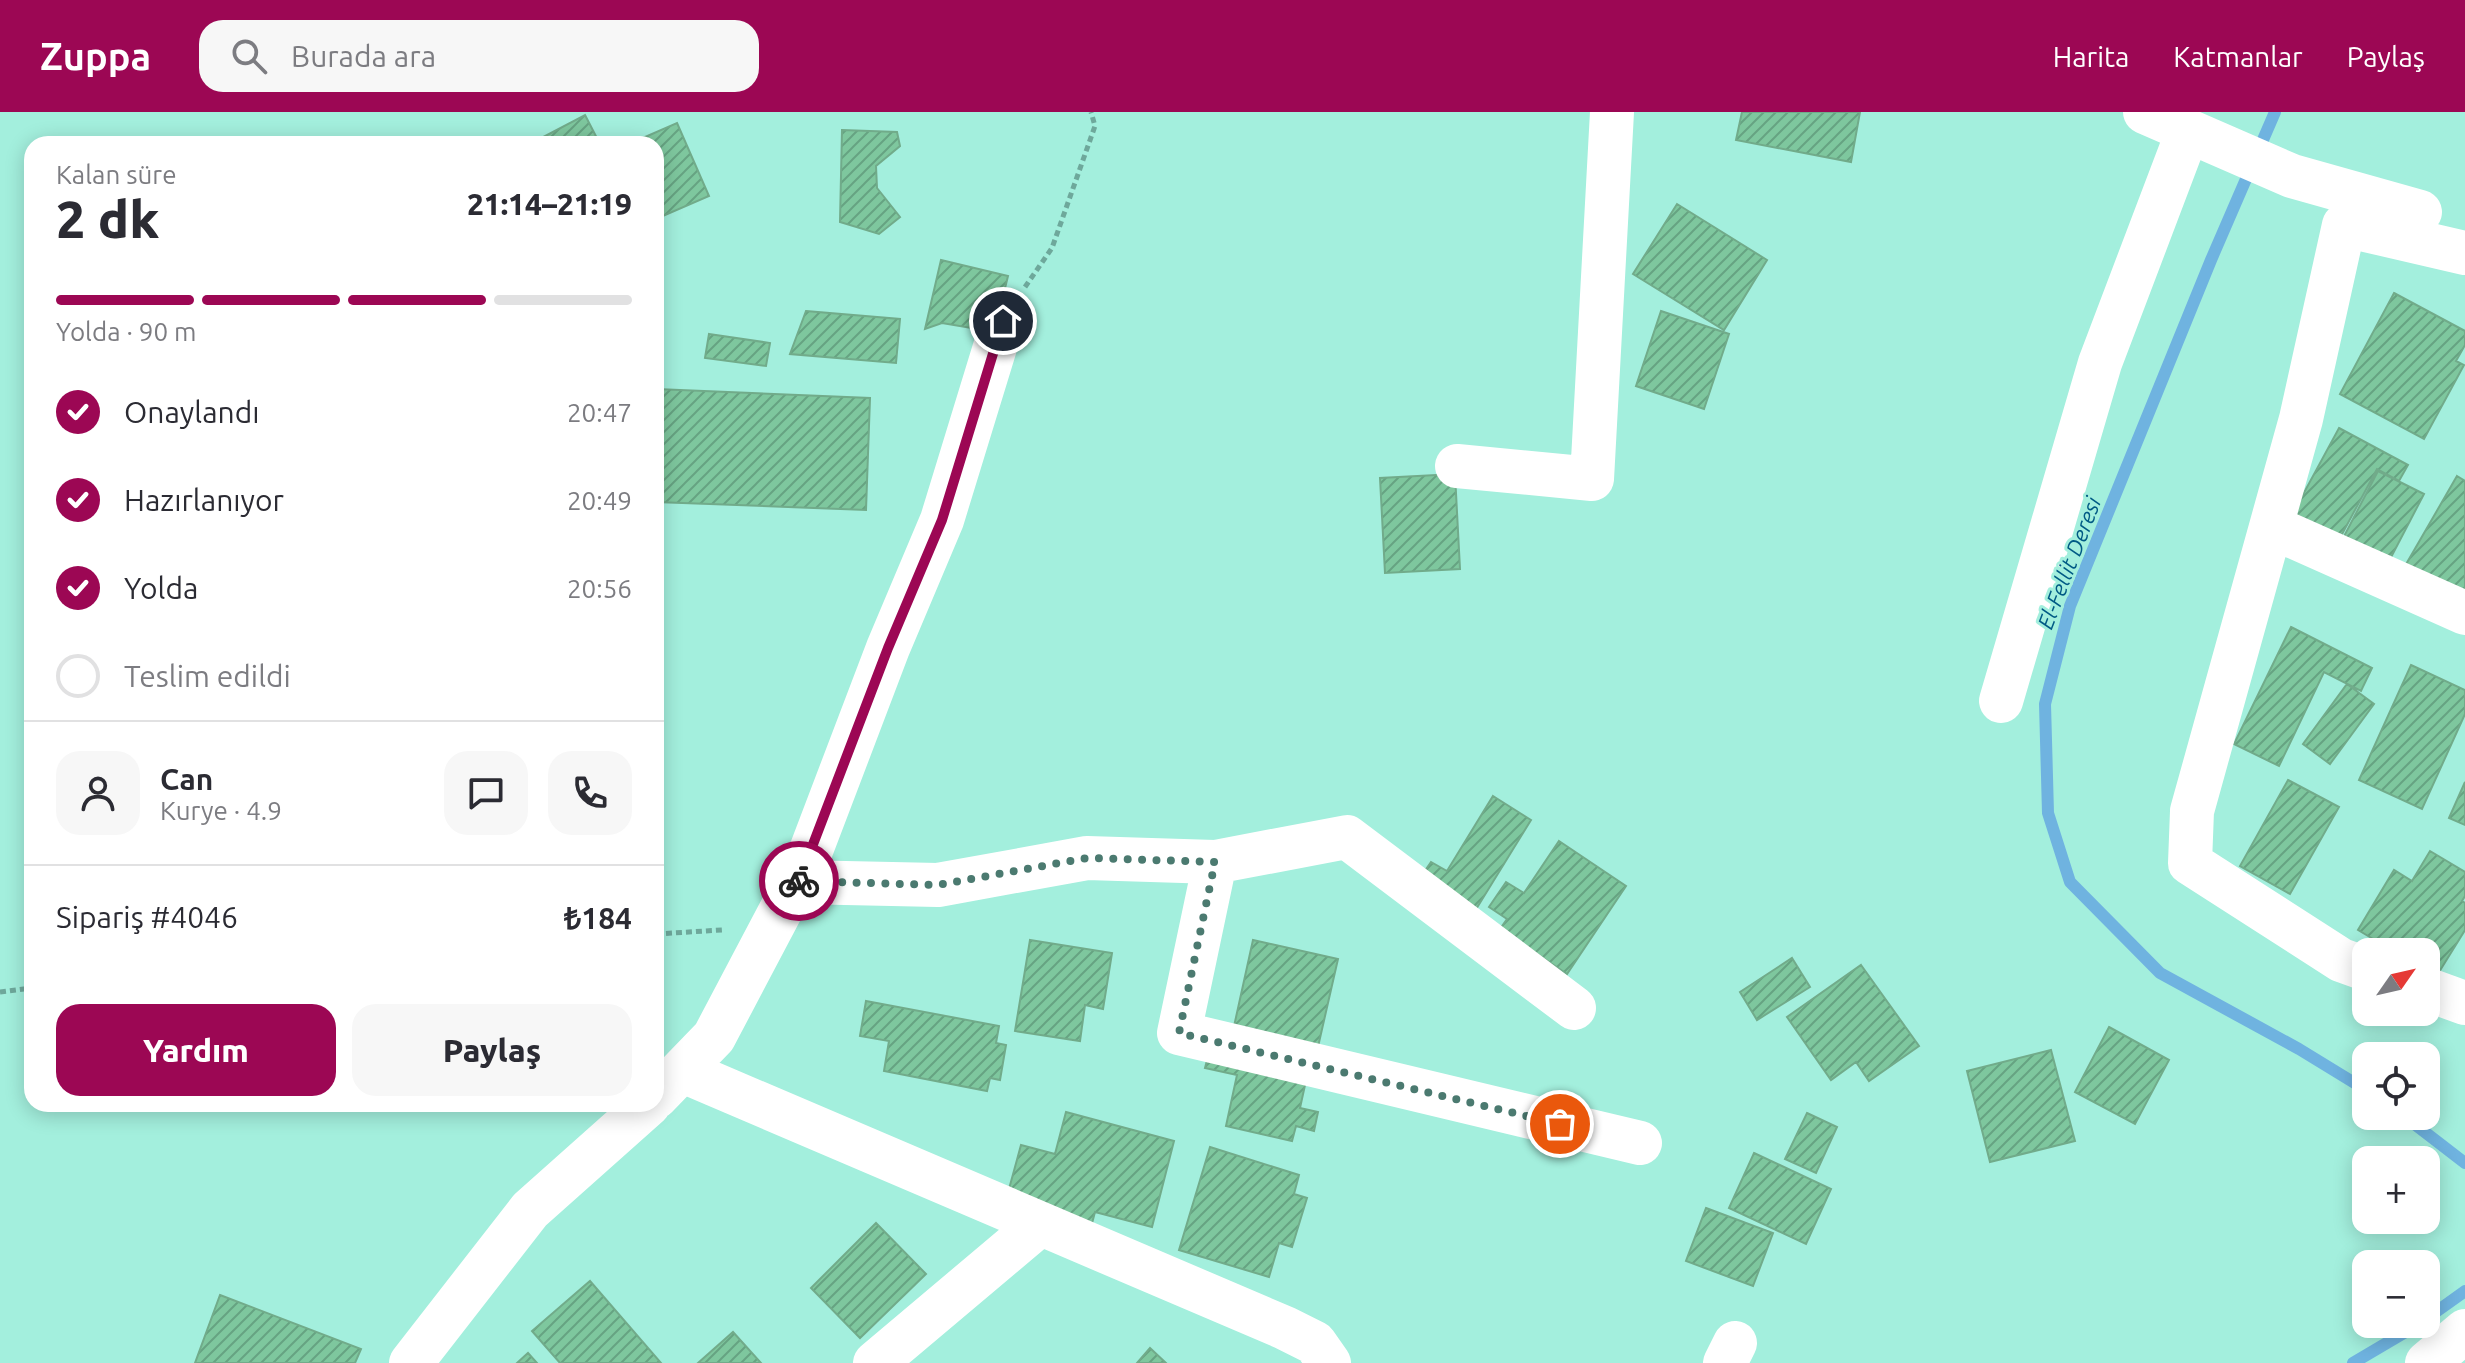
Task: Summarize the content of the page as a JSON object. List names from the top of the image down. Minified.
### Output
{"water":["El-Fellit Deresi"],"north":"top right","page":{"header":"Zuppa","search":"Burada ara","nav":["Harita","Katmanlar","Paylaş"],"heading":["2 dk","Kalan süre","21:14–21:19"],"panel":["Can","Kurye · 4.9","Sipariş #4046","₺184"],"bar":"Yolda · 90 m","list":[["Onaylandı","20:47"],["Hazırlanıyor","20:49"],["Yolda","20:56"],"Teslim edildi"],"map_buttons":["+","−"],"buttons":["Yardım","Paylaş"]}}
